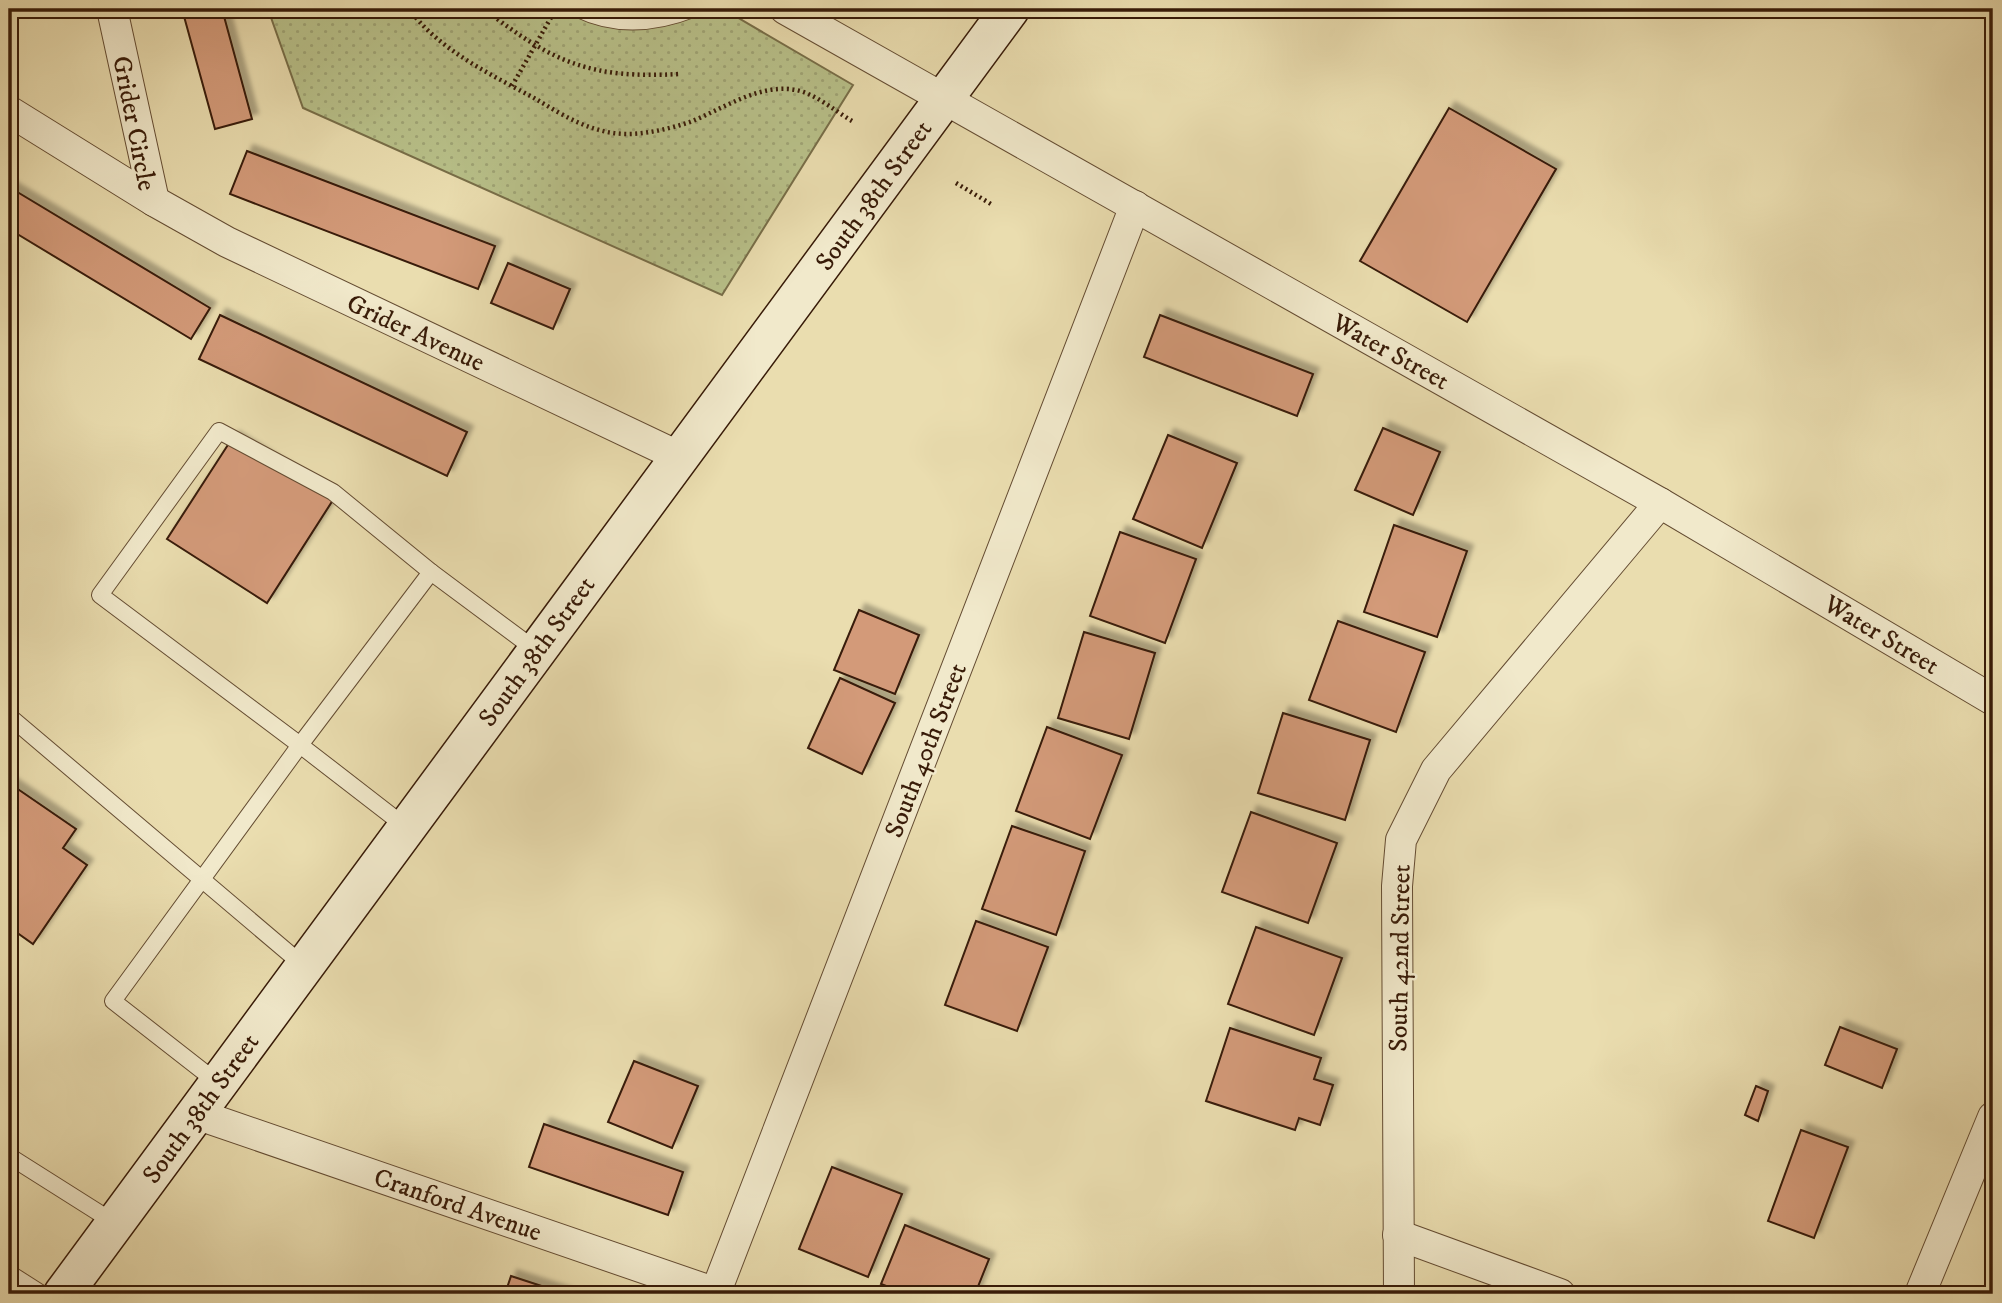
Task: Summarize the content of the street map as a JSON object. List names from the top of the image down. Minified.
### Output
{"streets":{"main road":["South 38th Street"],"street":["Grider Circle","Grider Avenue","Water Street","South 40th Street","South 42nd Street","Cranford Avenue"]},"crossings":[["Grider Circle","Grider Avenue"],["South 38th Street","Grider Avenue"],["South 38th Street","Water Street"],["South 38th Street","Cranford Avenue"],["Water Street","South 40th Street"],["Water Street","South 42nd Street"],["South 40th Street","Cranford Avenue"]]}
